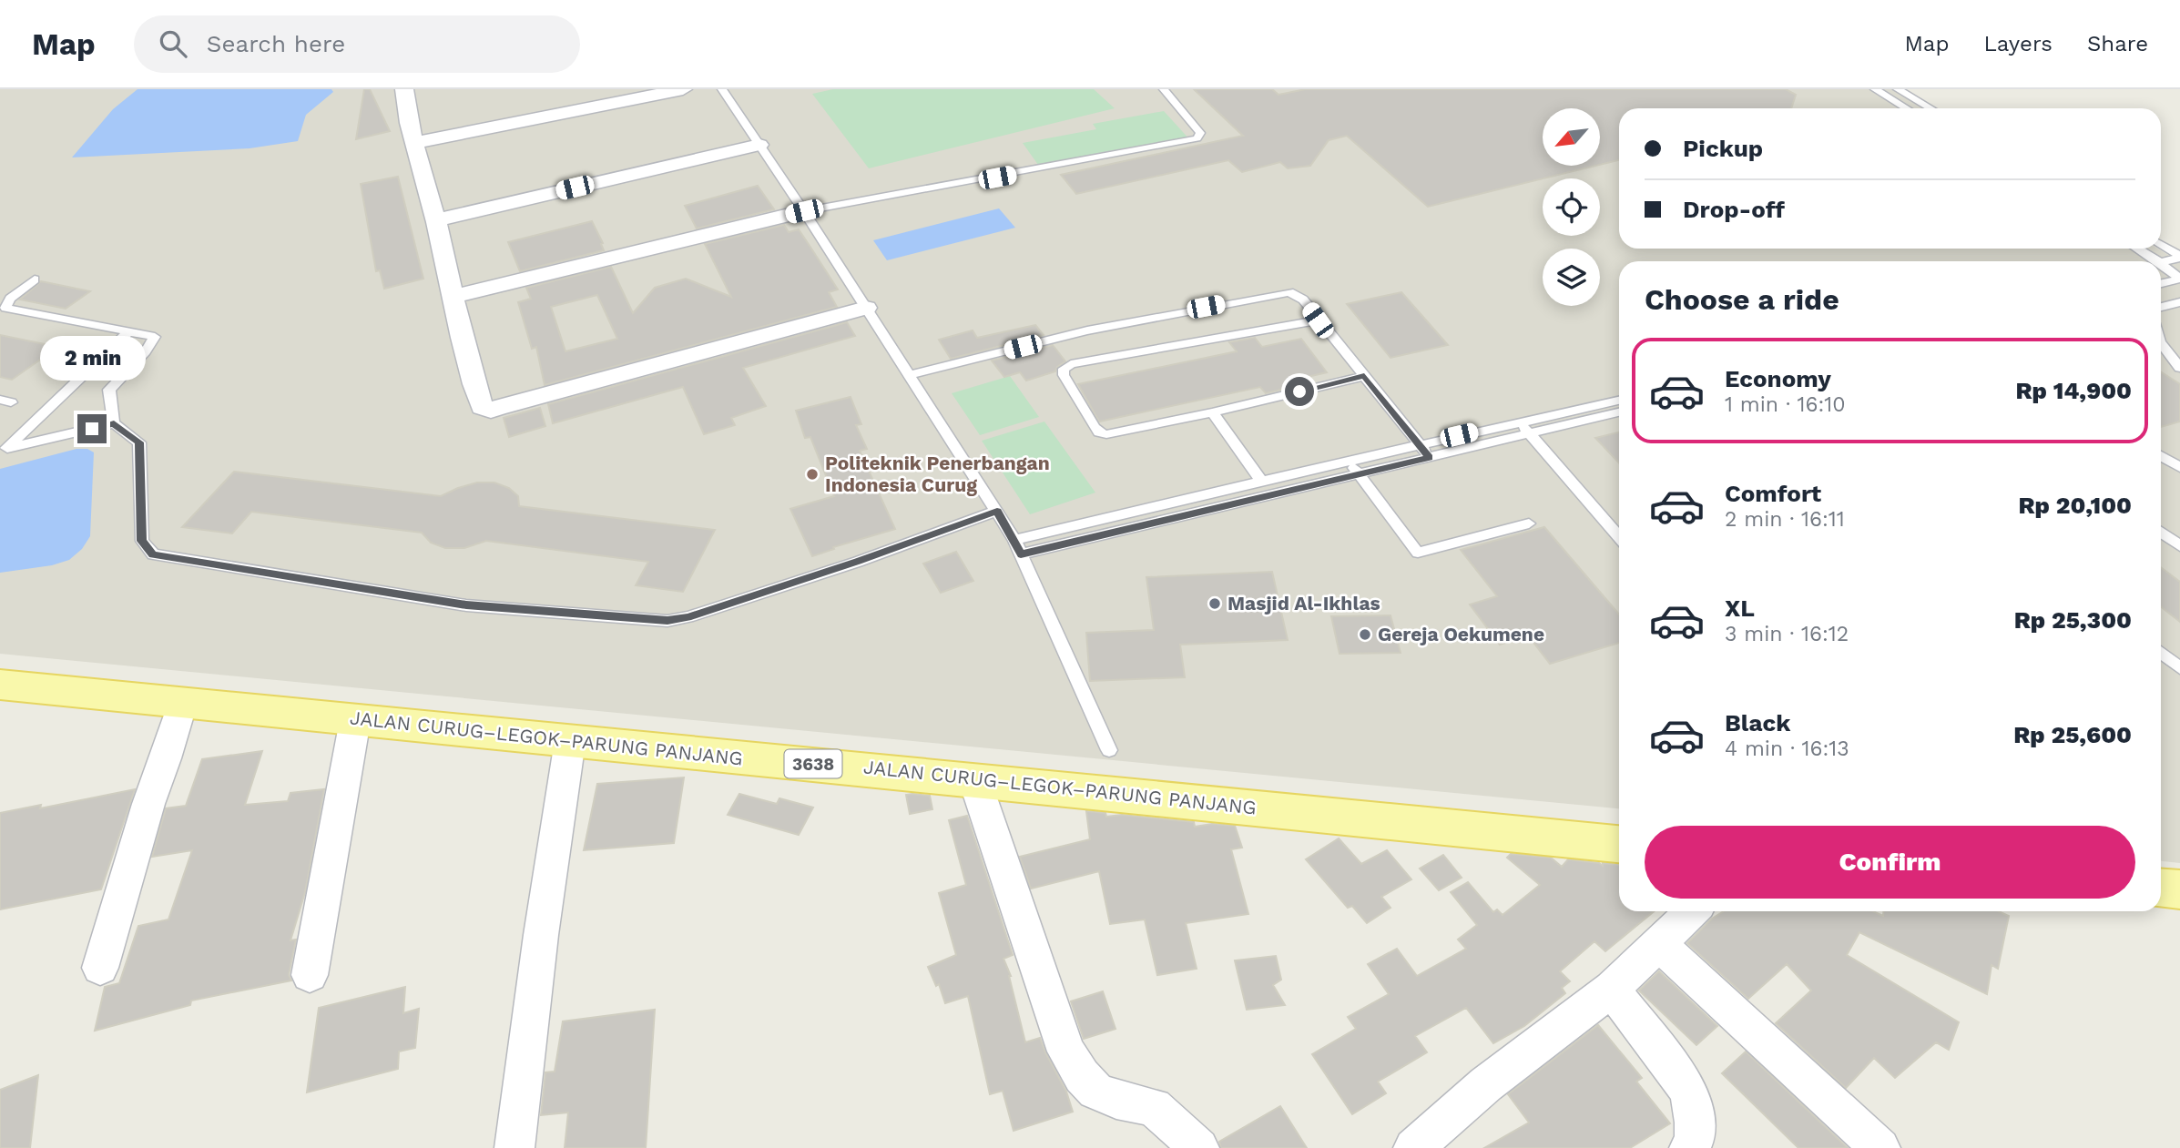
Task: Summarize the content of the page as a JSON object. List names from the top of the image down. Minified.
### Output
{"streets":{"main road":["JALAN CURUG–LEGOK–PARUNG PANJANG","3638"]},"places":["Politeknik Penerbangan Indonesia Curug","Masjid Al-Ikhlas","Gereja Oekumene"],"north":"bottom left","page":{"header":"Map","search":"Search here","nav":["Map","Layers","Share"],"banner":["Pickup","Drop-off"],"heading":"Choose a ride","bubble":"2 min","list":[{"name":"Economy","note":"1 min · 16:10","value":"Rp 14,900"},{"name":"Comfort","note":"2 min · 16:11","value":"Rp 20,100"},{"name":"XL","note":"3 min · 16:12","value":"Rp 25,300"},{"name":"Black","note":"4 min · 16:13","value":"Rp 25,600"}],"buttons":"Confirm"}}
